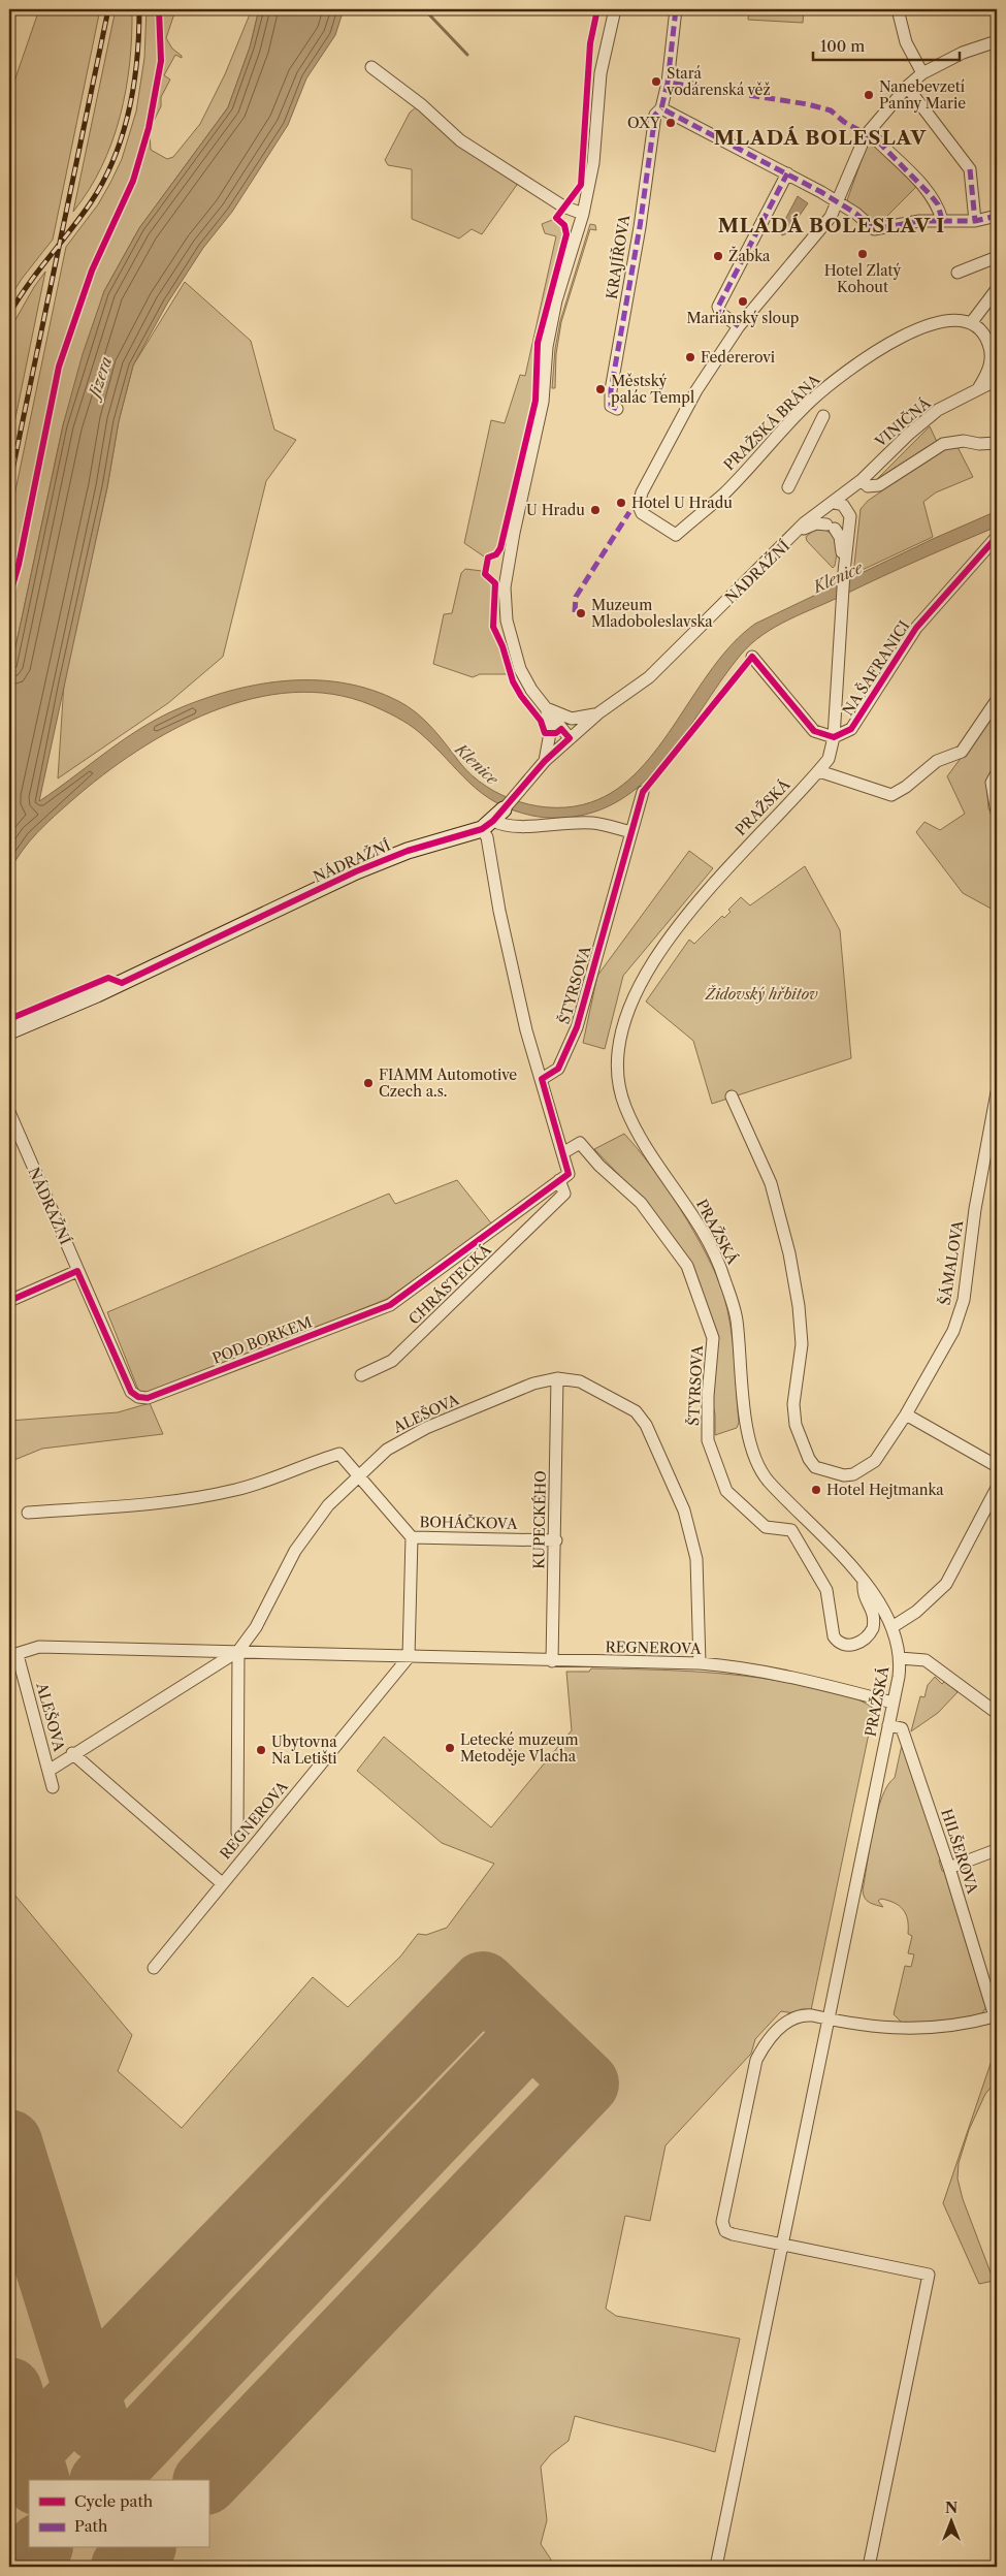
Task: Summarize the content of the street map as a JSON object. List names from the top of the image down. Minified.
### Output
{"streets":{"street":["KRAJÍŘOVA","PRAŽSKÁ BRÁNA","VINIČNÁ","NÁDRAŽNÍ","NA ŠAFRANICI","PRAŽSKÁ","ŠTYRSOVA","ŠÁMALOVA","CHRÁSTECKÁ","POD BORKEM","ALEŠOVA","KUPECKÉHO","BOHÁČKOVA","REGNEROVA","HILŠEROVA"]},"crossings":[["VINIČNÁ","NÁDRAŽNÍ"],["VINIČNÁ","PRAŽSKÁ"],["NÁDRAŽNÍ","PRAŽSKÁ"],["NÁDRAŽNÍ","POD BORKEM"],["NA ŠAFRANICI","PRAŽSKÁ"],["PRAŽSKÁ","ŠTYRSOVA"],["PRAŽSKÁ","REGNEROVA"],["PRAŽSKÁ","HILŠEROVA"],["CHRÁSTECKÁ","POD BORKEM"],["ALEŠOVA","KUPECKÉHO"],["ALEŠOVA","BOHÁČKOVA"],["ALEŠOVA","REGNEROVA"],["KUPECKÉHO","BOHÁČKOVA"],["KUPECKÉHO","REGNEROVA"],["BOHÁČKOVA","REGNEROVA"]],"districts":["MLADÁ BOLESLAV","MLADÁ BOLESLAV I"],"water":["Jizera","Klenice"],"parks":["Židovský hřbitov"],"places":["Stará vodárenská věž","Nanebevzetí Panny Marie","OXY","Hotel Zlatý Kohout","Žabka","Mariánský sloup","Federerovi","Městský palác Templ","Hotel U Hradu","U Hradu","Muzeum Mladoboleslavska","FIAMM Automotive Czech a.s.","Hotel Hejtmanka","Letecké muzeum Metoděje Vlacha","Ubytovna Na Letišti"],"legend":["Cycle path","Path"],"scale_bar":"100 m","north":"top"}
